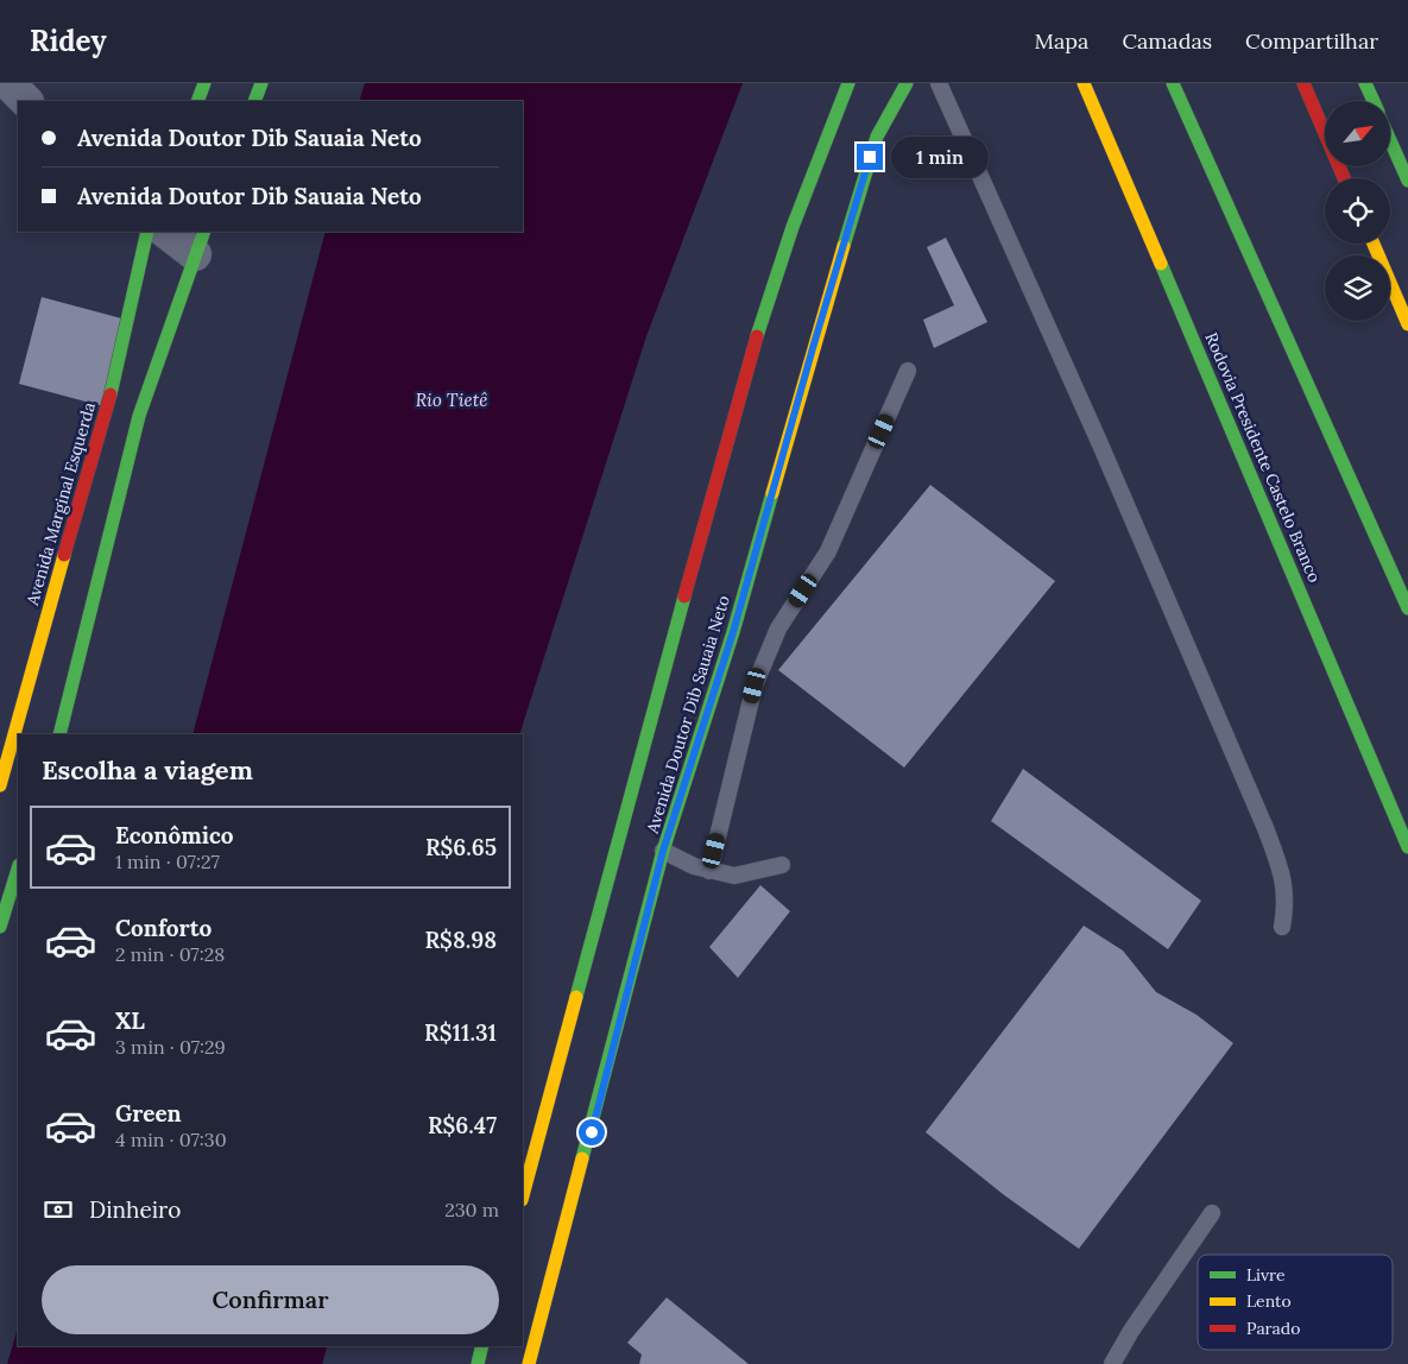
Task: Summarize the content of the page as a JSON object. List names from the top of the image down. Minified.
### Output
{"streets":{"main road":["Rodovia Presidente Castelo Branco","Avenida Marginal Esquerda","Avenida Doutor Dib Sauaia Neto"]},"water":["Rio Tietê"],"legend":["Livre","Lento","Parado"],"north":"top right","page":{"header":"Ridey","nav":["Mapa","Camadas","Compartilhar"],"banner":["Avenida Doutor Dib Sauaia Neto","Avenida Doutor Dib Sauaia Neto"],"bubble":"1 min","heading":"Escolha a viagem","list":[{"name":"Econômico","note":"1 min · 07:27","value":"R$6.65"},{"name":"Conforto","note":"2 min · 07:28","value":"R$8.98"},{"name":"XL","note":"3 min · 07:29","value":"R$11.31"},{"name":"Green","note":"4 min · 07:30","value":"R$6.47"}],"pay":["Dinheiro","230 m"],"buttons":"Confirmar"}}
